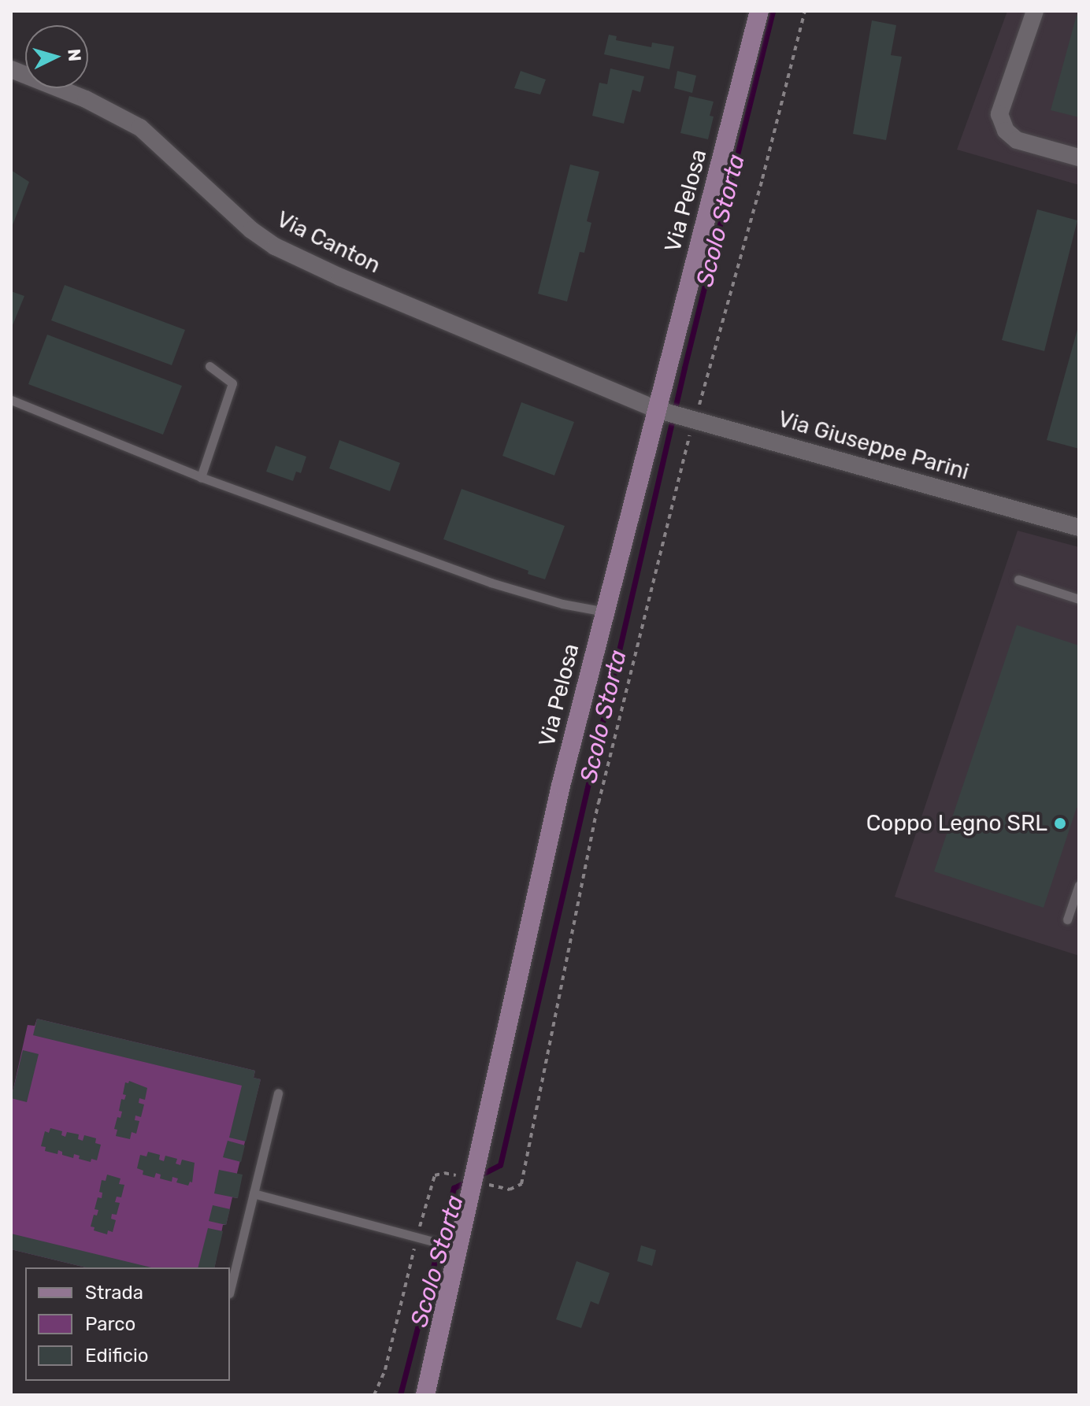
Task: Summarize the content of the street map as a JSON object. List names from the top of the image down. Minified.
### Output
{"streets":{"main road":["Via Pelosa"],"street":["Via Canton","Via Giuseppe Parini"]},"crossings":[["Via Pelosa","Via Canton"],["Via Pelosa","Via Giuseppe Parini"],["Via Canton","Via Giuseppe Parini"]],"water":["Scolo Storta"],"places":["Coppo Legno SRL"],"legend":["Strada","Parco","Edificio"],"north":"right"}
